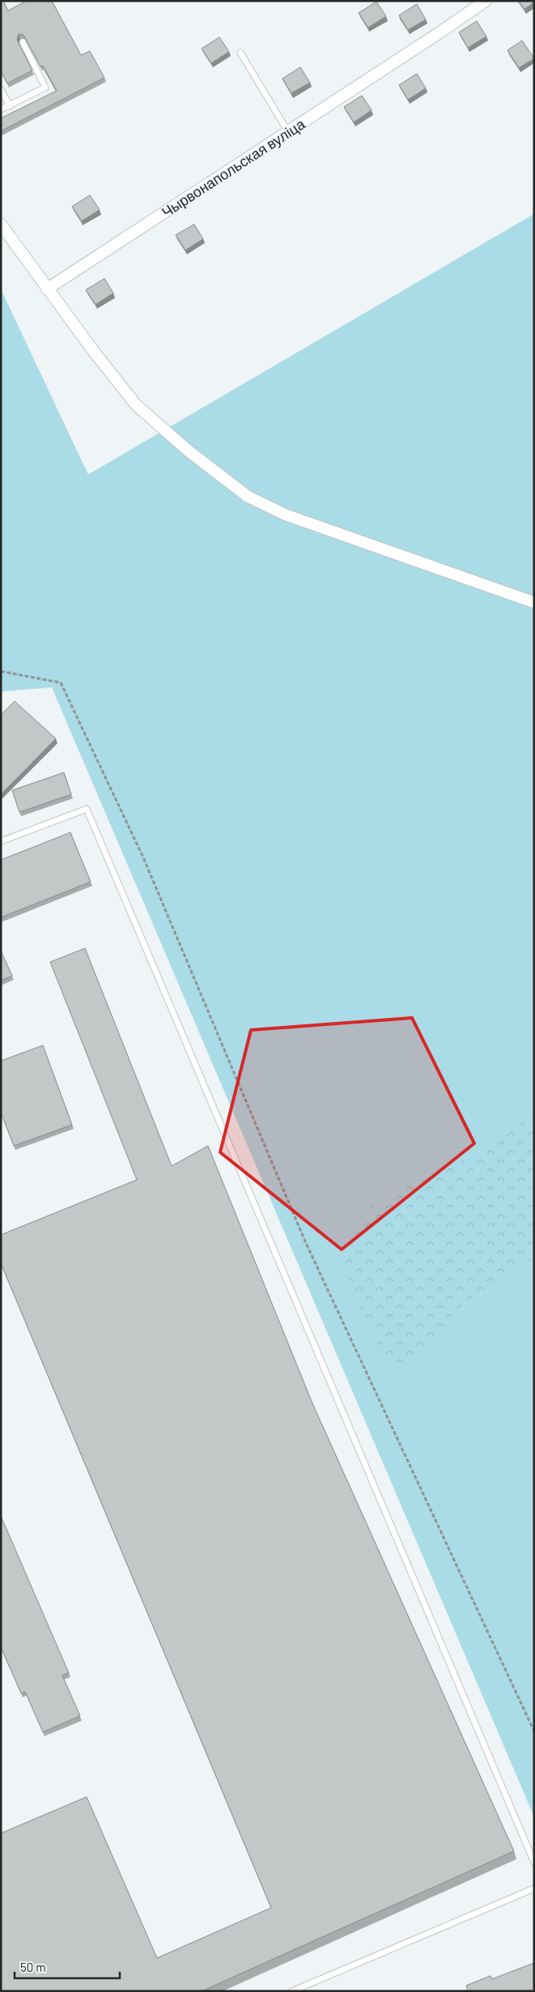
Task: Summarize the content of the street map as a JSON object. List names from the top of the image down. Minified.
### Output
{"streets":{"street":["Чырвонапольская вуліца"]},"scale_bar":"50 m"}
